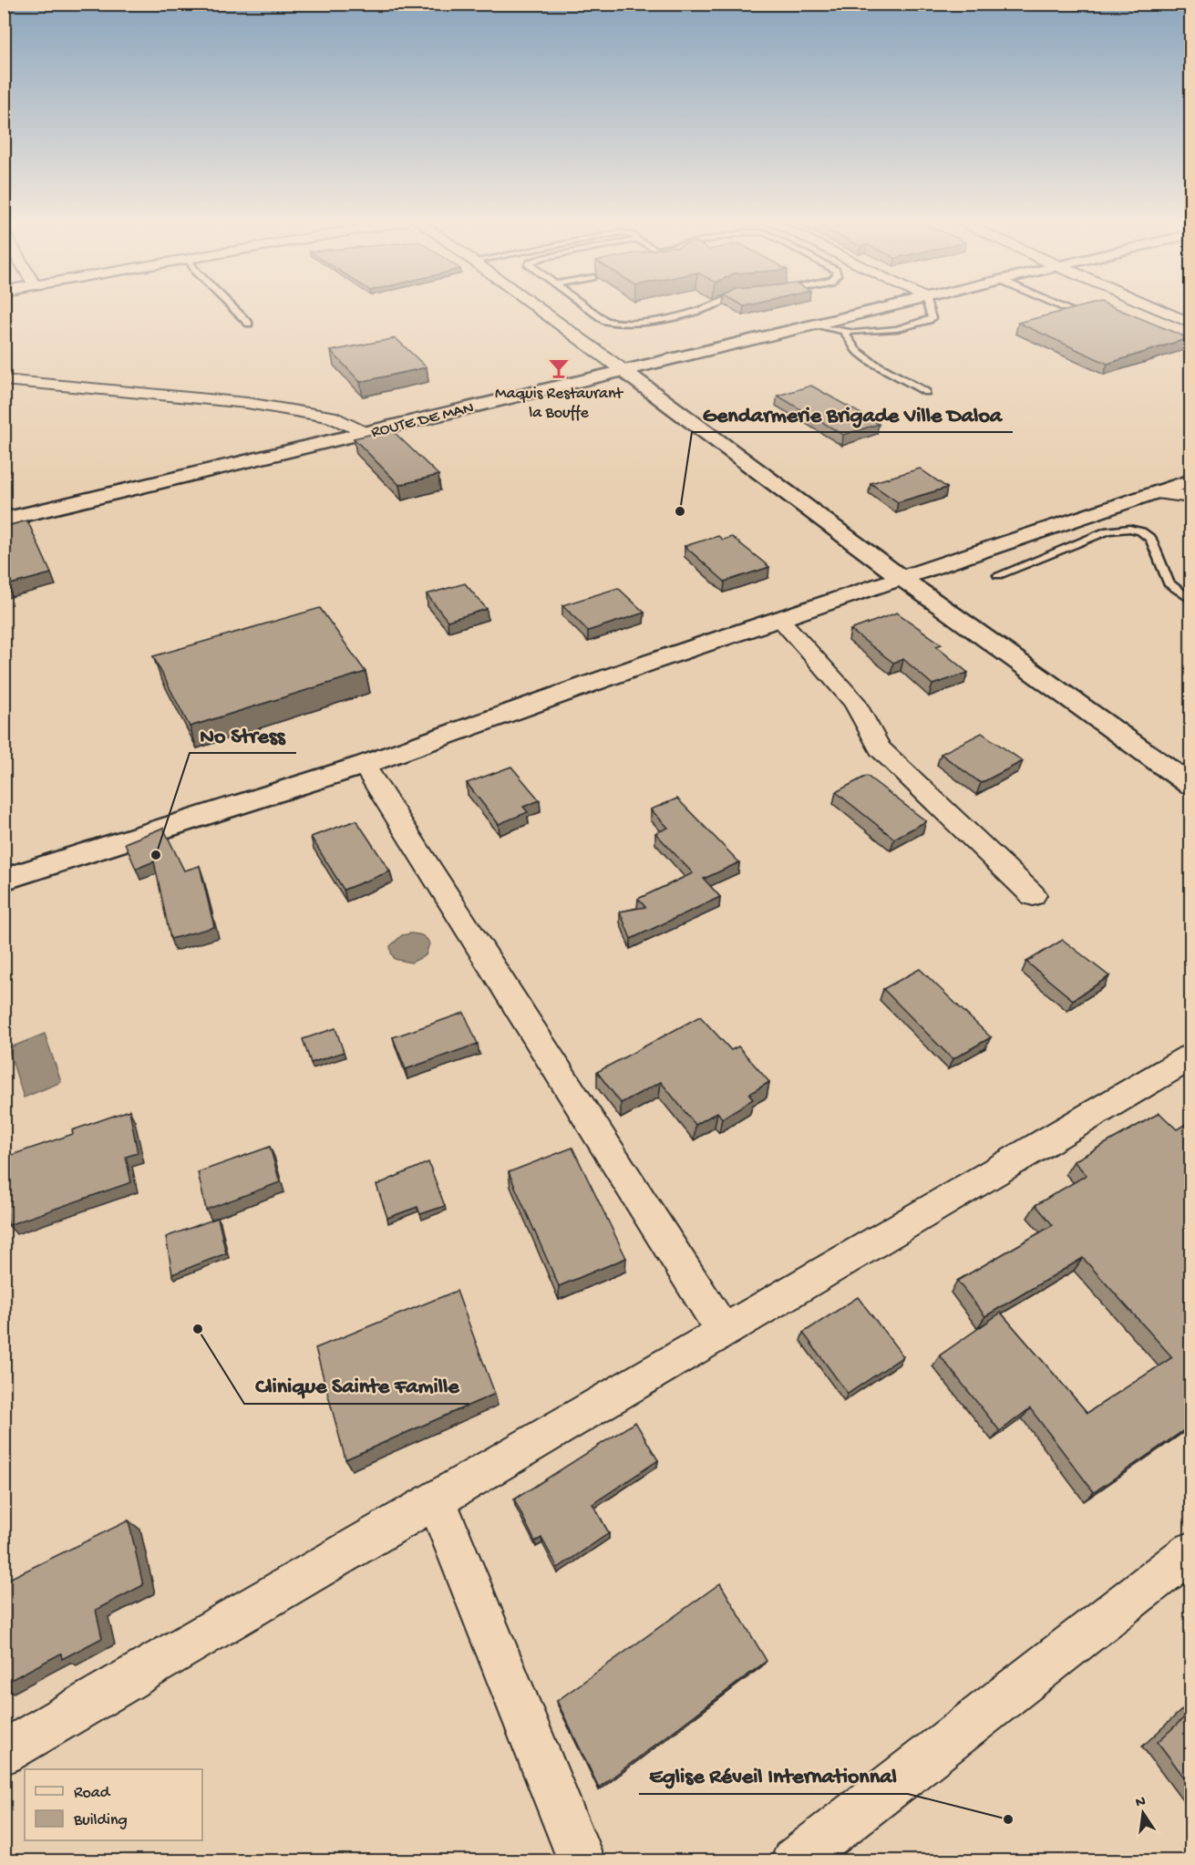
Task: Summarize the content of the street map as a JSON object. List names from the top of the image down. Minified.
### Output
{"streets":{"main road":["ROUTE DE MAN"]},"places":{"bar":["Maquis Restaurant la Bouffe"],"other":["Gendarmerie Brigade Ville Daloa","No Stress","Clinique Sainte Famille","Eglise Réveil Internationnal"]},"legend":["Road","Building"],"north":"top"}
